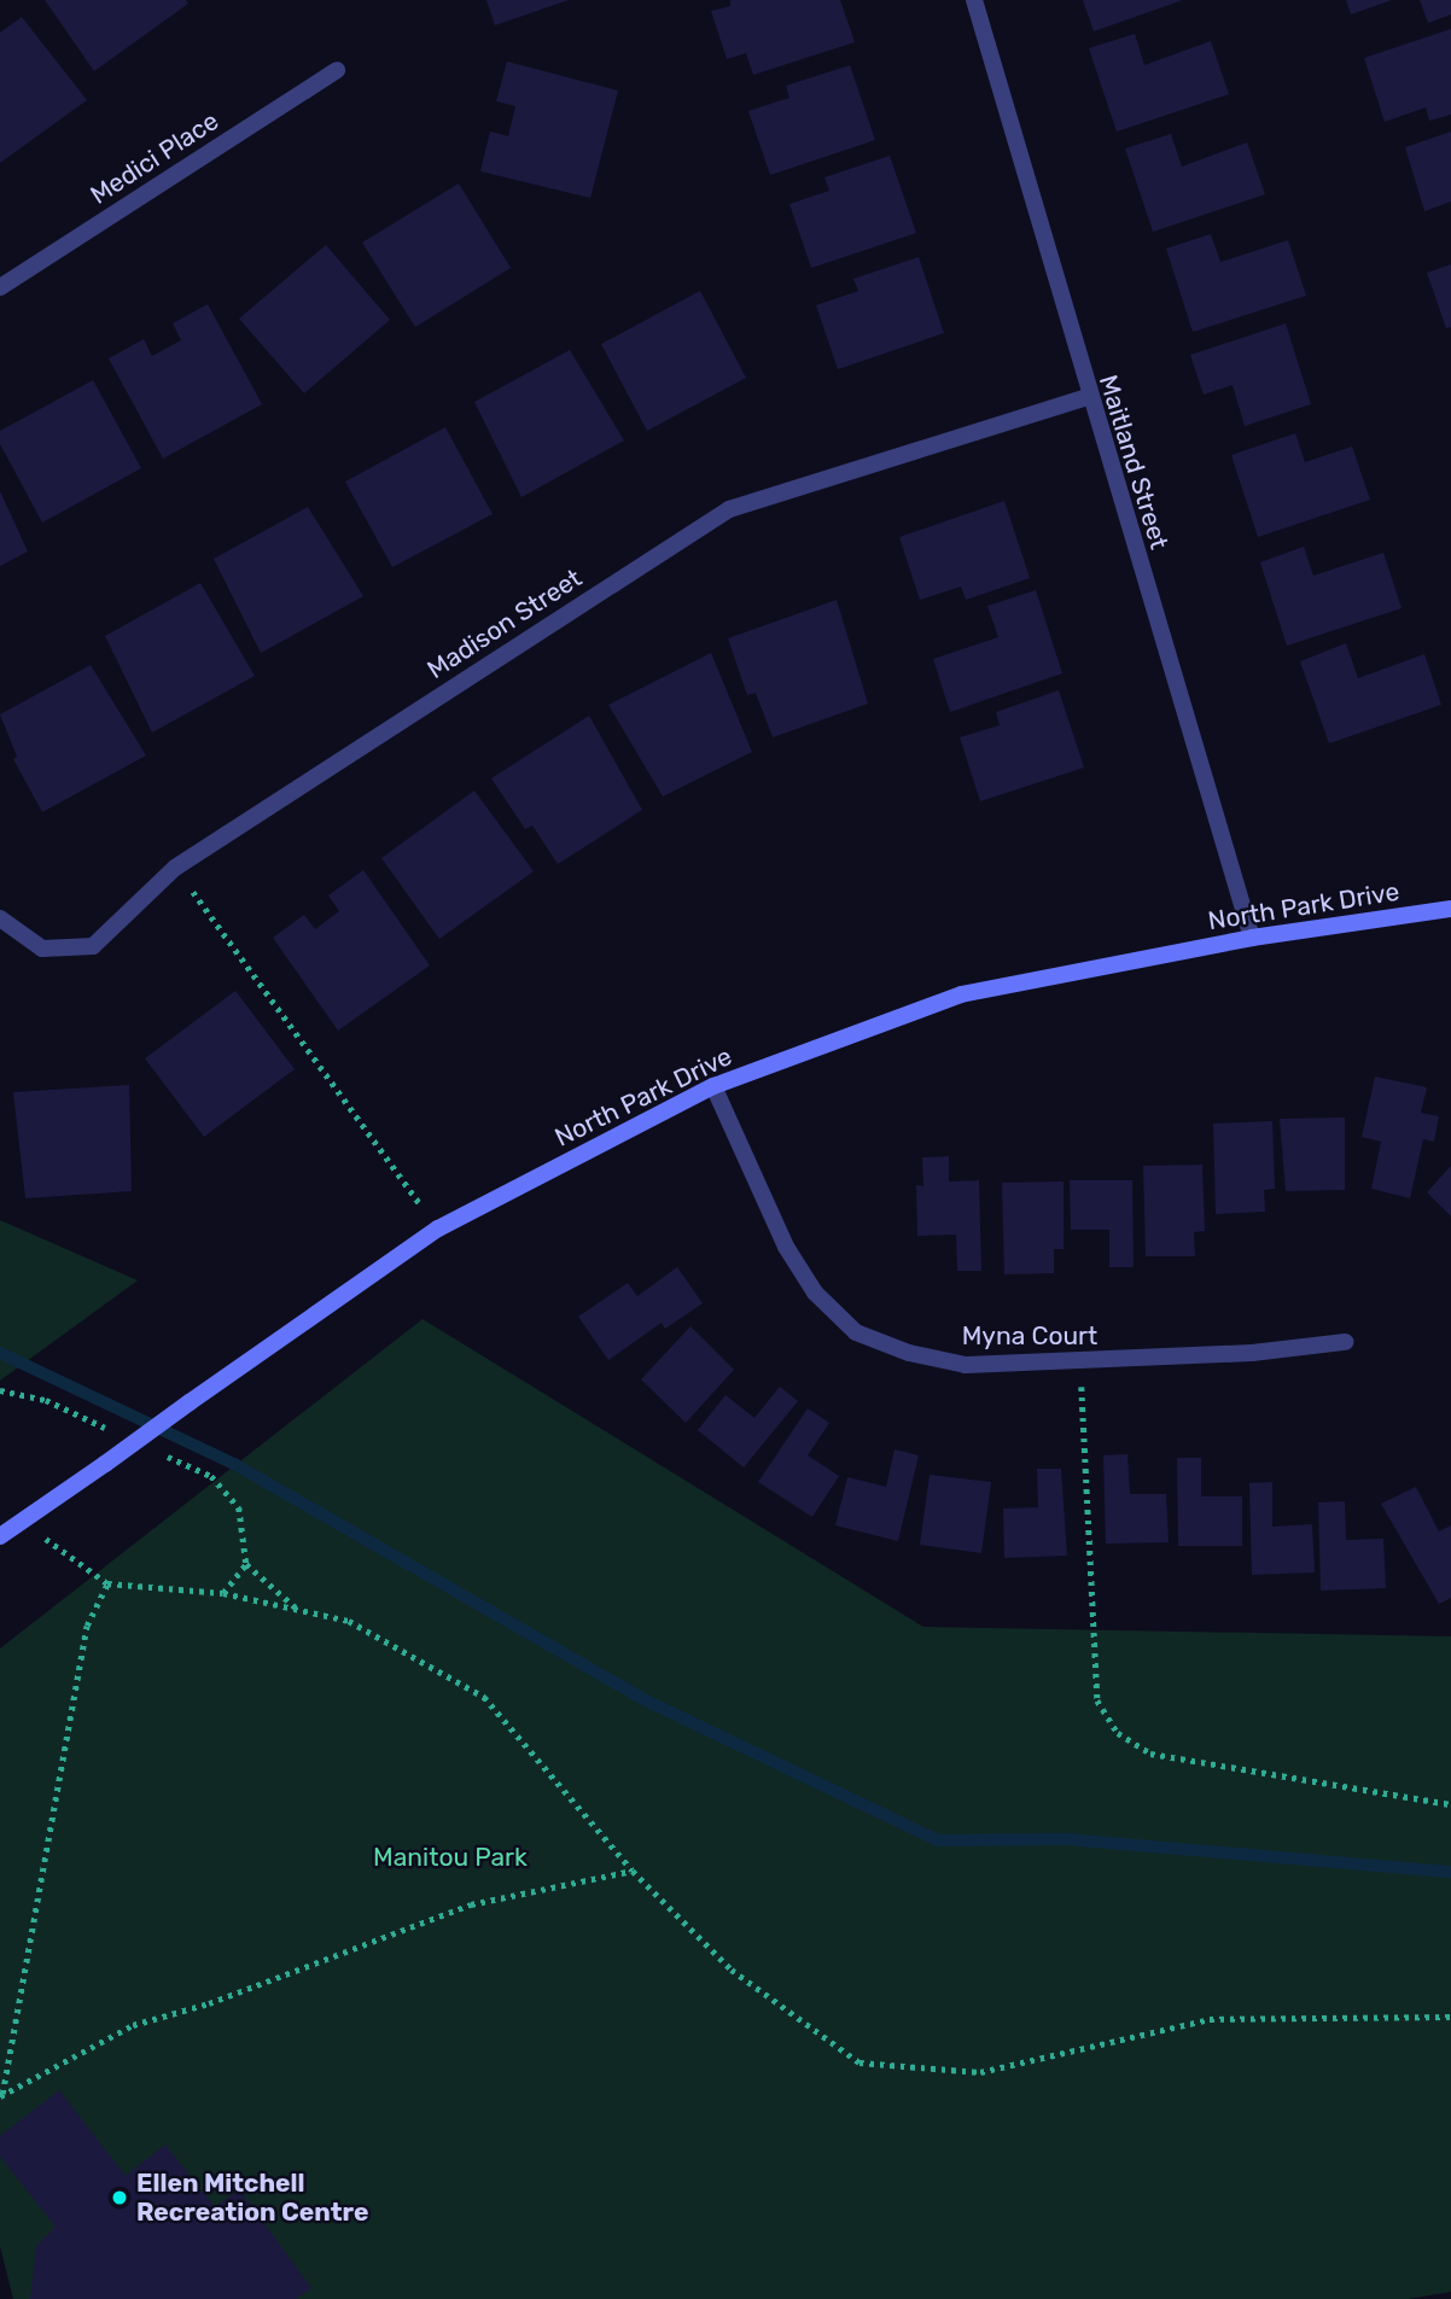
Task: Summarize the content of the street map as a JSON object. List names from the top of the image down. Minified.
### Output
{"streets":{"main road":["North Park Drive"],"street":["Medici Place","Maitland Street","Madison Street","Myna Court"]},"crossings":[["Maitland Street","Madison Street"],["Maitland Street","North Park Drive"],["North Park Drive","Myna Court"]],"parks":["Manitou Park"],"places":["Ellen Mitchell Recreation Centre"]}
